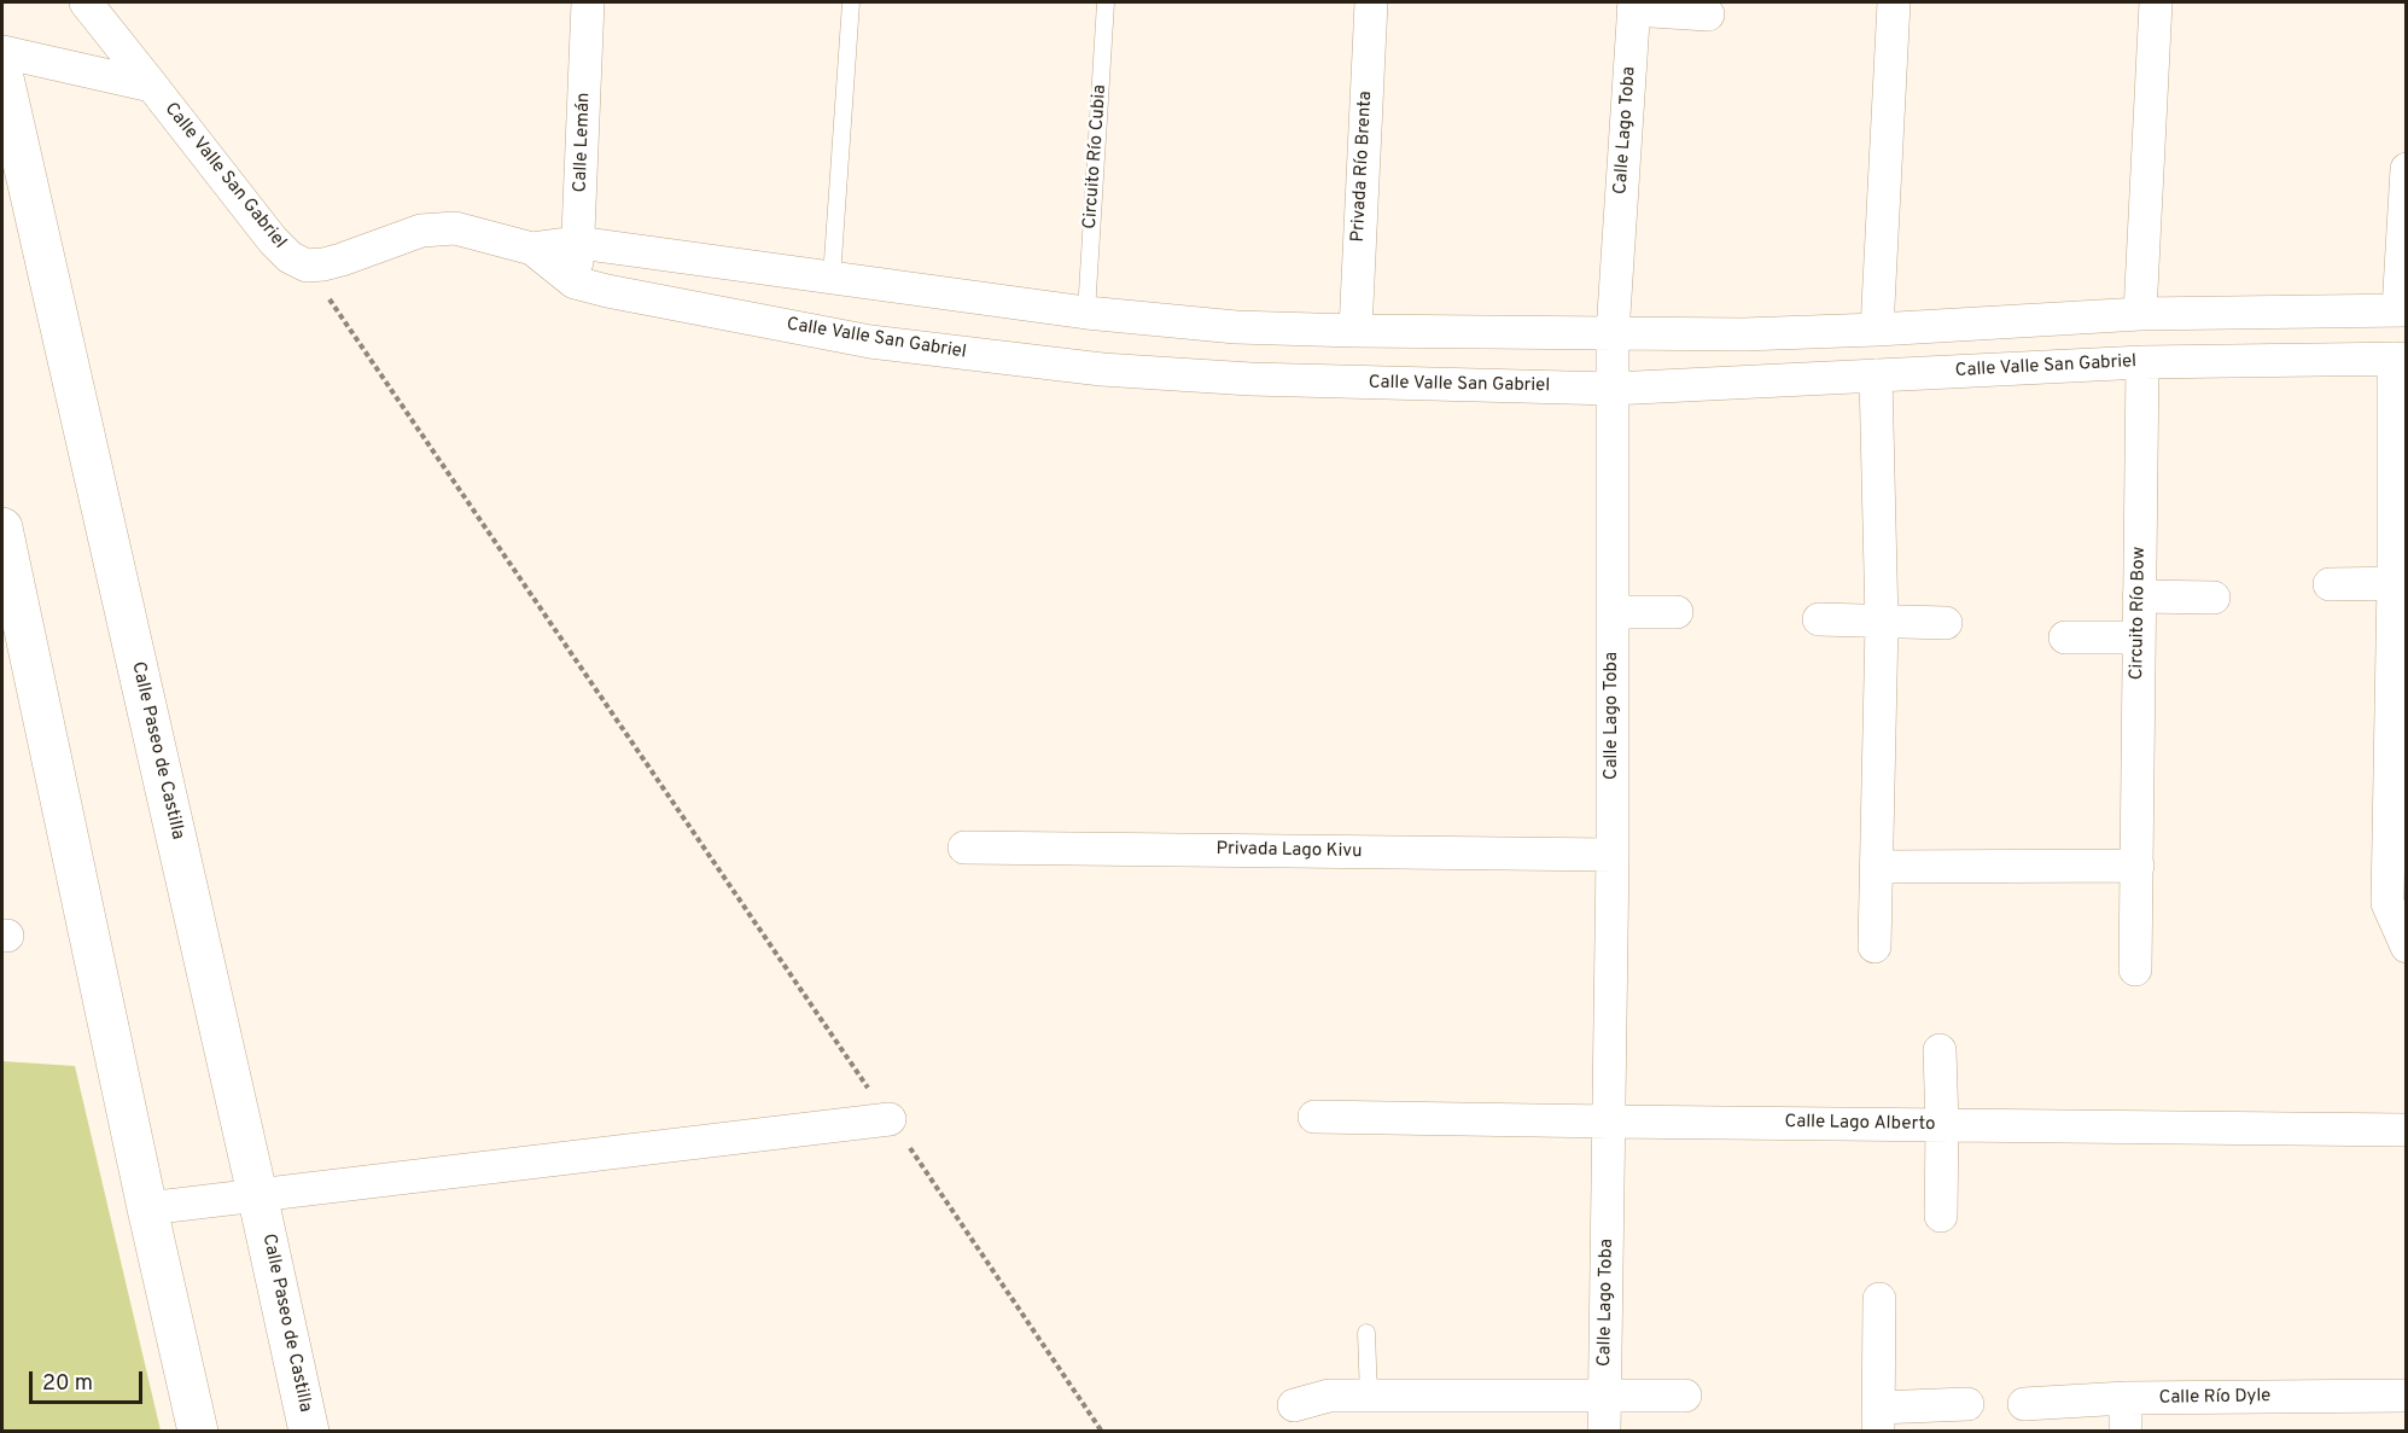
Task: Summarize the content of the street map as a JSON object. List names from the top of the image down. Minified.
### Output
{"streets":{"street":["Calle Lago Toba","Calle Lemán","Privada Río Brenta","Calle Valle San Gabriel","Circuito Río Bow","Calle Paseo de Castilla","Privada Lago Kivu","Calle Lago Alberto","Calle Río Dyle"],"lane":["Circuito Río Cubia"]},"crossings":[["Calle Lago Toba","Calle Valle San Gabriel"],["Calle Lago Toba","Privada Lago Kivu"],["Calle Lago Toba","Calle Lago Alberto"],["Calle Lemán","Calle Valle San Gabriel"],["Circuito Río Cubia","Calle Valle San Gabriel"],["Privada Río Brenta","Calle Valle San Gabriel"],["Calle Valle San Gabriel","Circuito Río Bow"]],"scale_bar":"20 m"}
